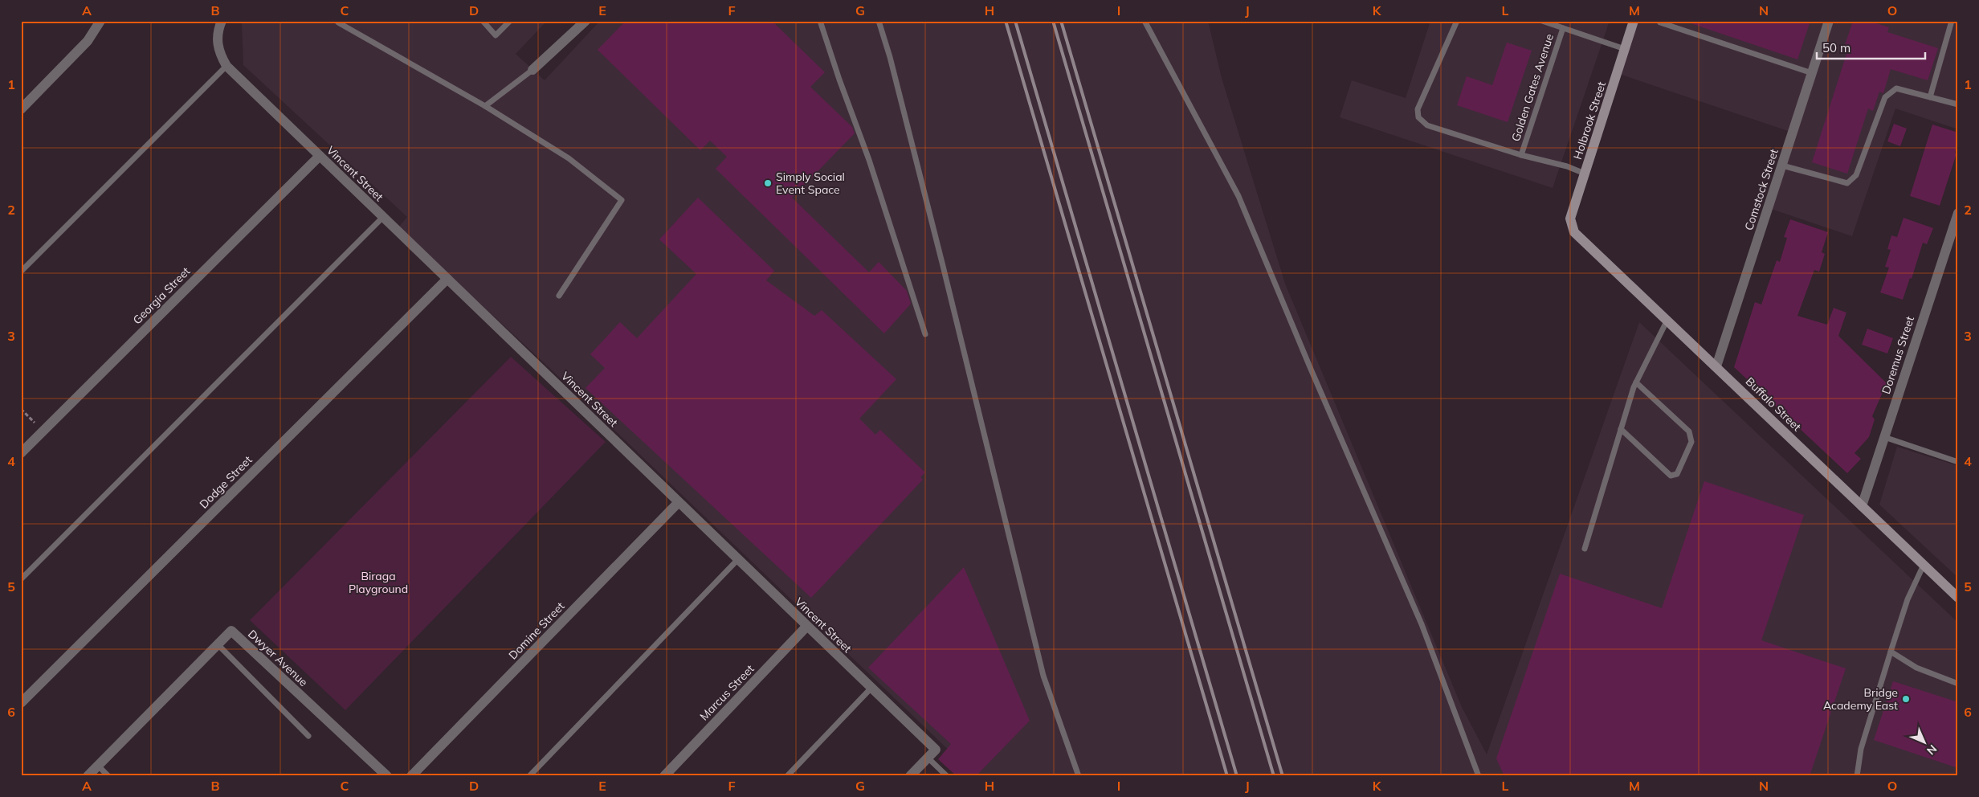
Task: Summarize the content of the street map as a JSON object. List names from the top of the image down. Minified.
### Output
{"streets":{"street":["Holbrook Street","Vincent Street","Comstock Street","Georgia Street","Doremus Street","Buffalo Street","Dodge Street","Domine Street","Dwyer Avenue","Marcus Street"],"lane":["Golden Gates Avenue"]},"crossings":[["Golden Gates Avenue","Holbrook Street"],["Holbrook Street","Buffalo Street"],["Vincent Street","Georgia Street"],["Vincent Street","Dodge Street"],["Vincent Street","Domine Street"],["Vincent Street","Marcus Street"],["Comstock Street","Buffalo Street"],["Doremus Street","Buffalo Street"]],"parks":["Biraga Playground"],"places":["Simply Social Event Space","Bridge Academy East"],"scale_bar":"50 m","north":"bottom right","grid":{"columns":["A","B","C","D","E","F","G","H","I","J","K","L","M","N","O"],"rows":["1","2","3","4","5","6"]}}
